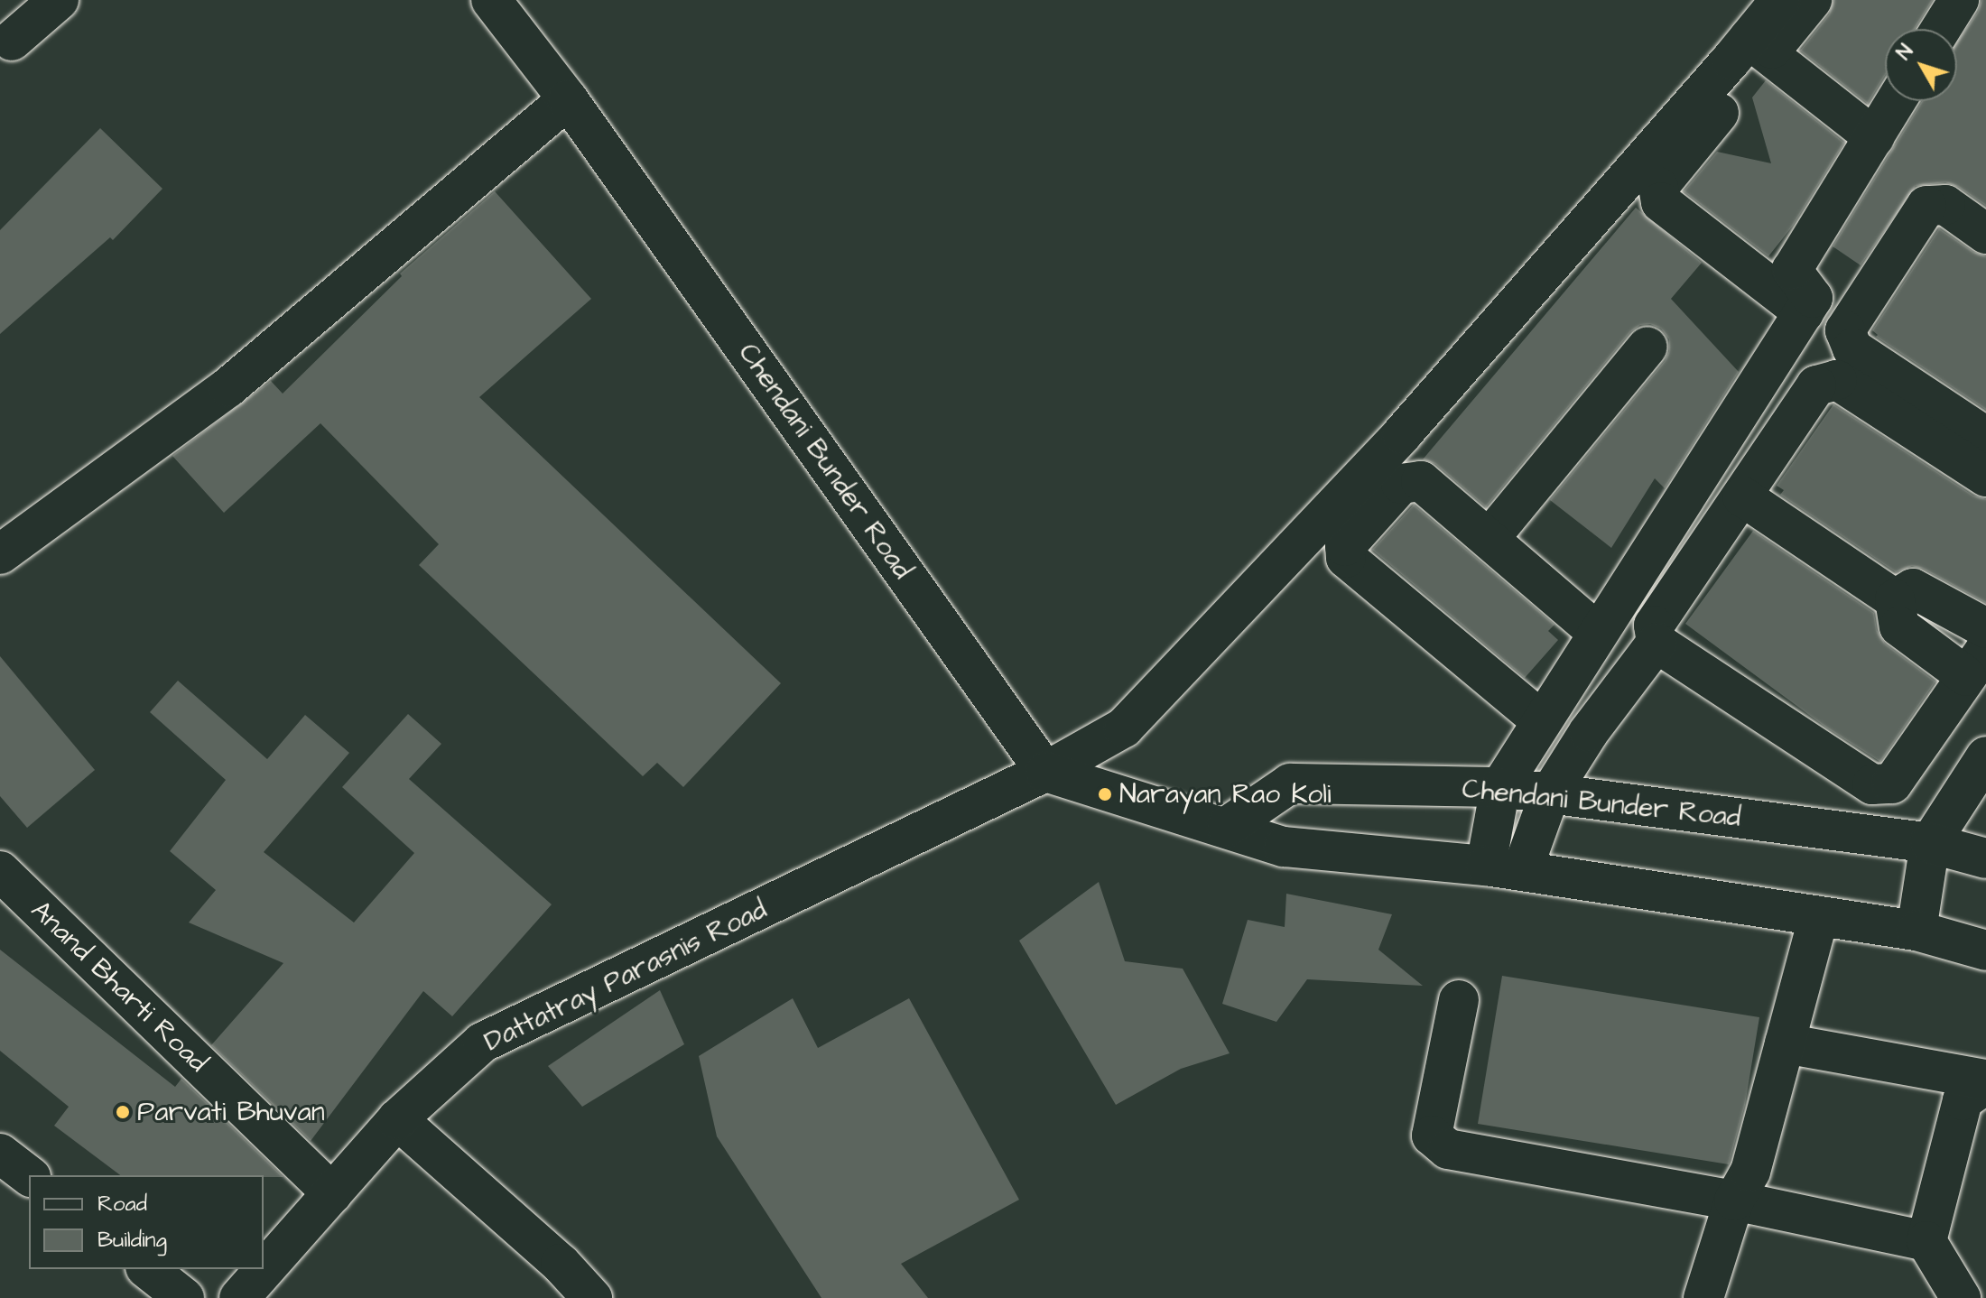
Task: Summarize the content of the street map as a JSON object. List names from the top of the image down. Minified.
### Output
{"streets":{"street":["Chendani Bunder Road","Dattatray Parasnis Road","Anand Bharti Road"]},"crossings":[["Chendani Bunder Road","Dattatray Parasnis Road"],["Dattatray Parasnis Road","Anand Bharti Road"]],"places":["Narayan Rao Koli","Parvati Bhuvan"],"legend":["Road","Building"],"north":"top left"}
